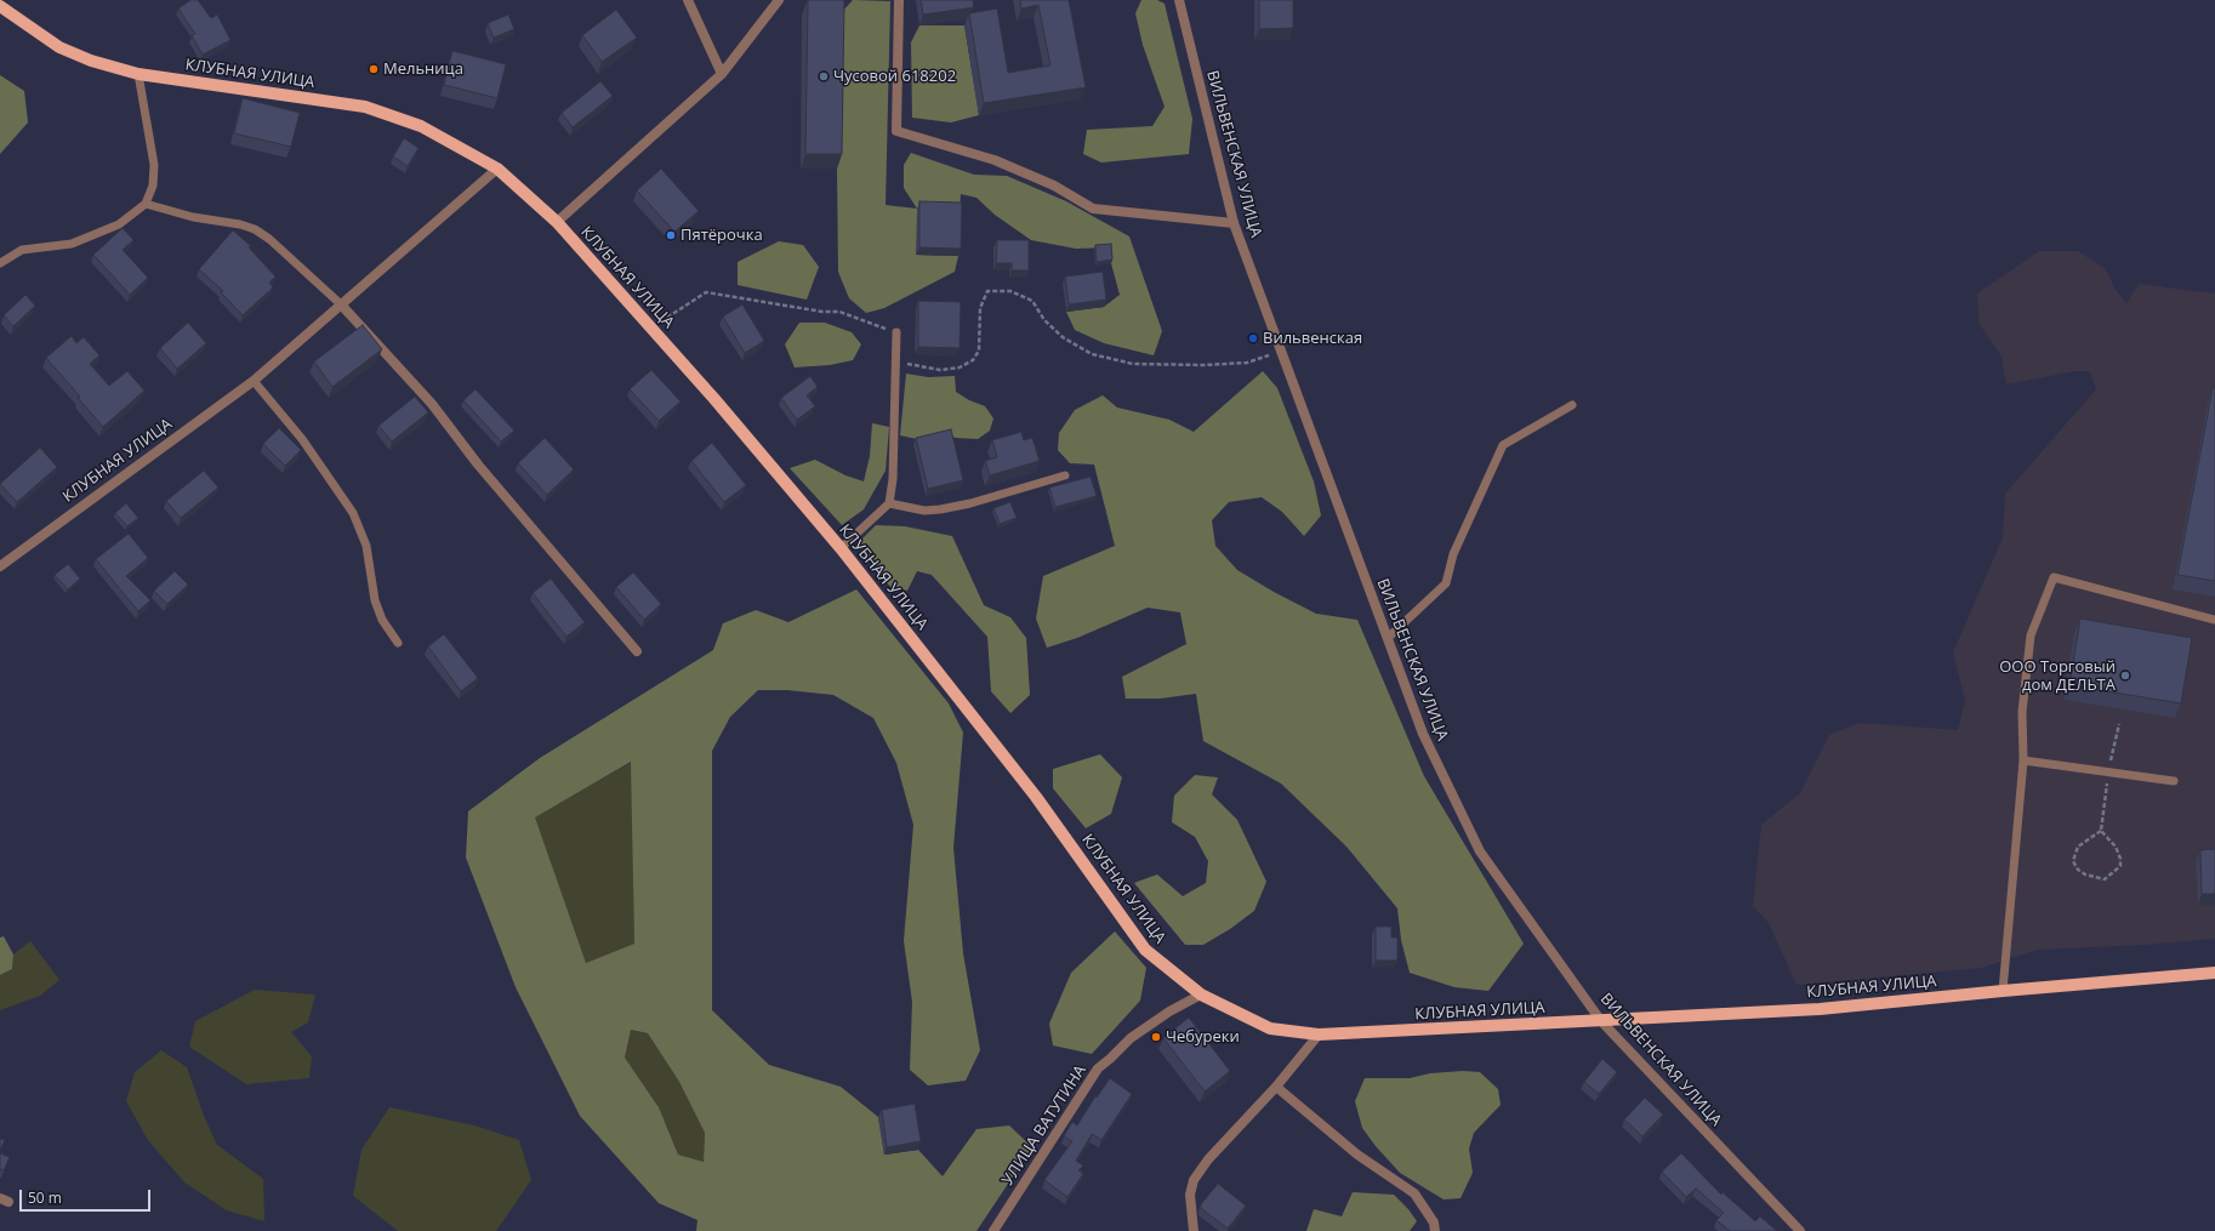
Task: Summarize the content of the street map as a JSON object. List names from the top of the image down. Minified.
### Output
{"streets":{"main road":["КЛУБНАЯ УЛИЦА"],"street":["ВИЛЬВЕНСКАЯ УЛИЦА","УЛИЦА ВАТУТИНА"]},"crossings":[["КЛУБНАЯ УЛИЦА","ВИЛЬВЕНСКАЯ УЛИЦА"],["КЛУБНАЯ УЛИЦА","УЛИЦА ВАТУТИНА"]],"places":["Мельница","Чусовой 618202","Пятёрочка","Вильвенская","ООО Торговый дом ДЕЛЬТА","Чебуреки"],"scale_bar":"50 m"}
